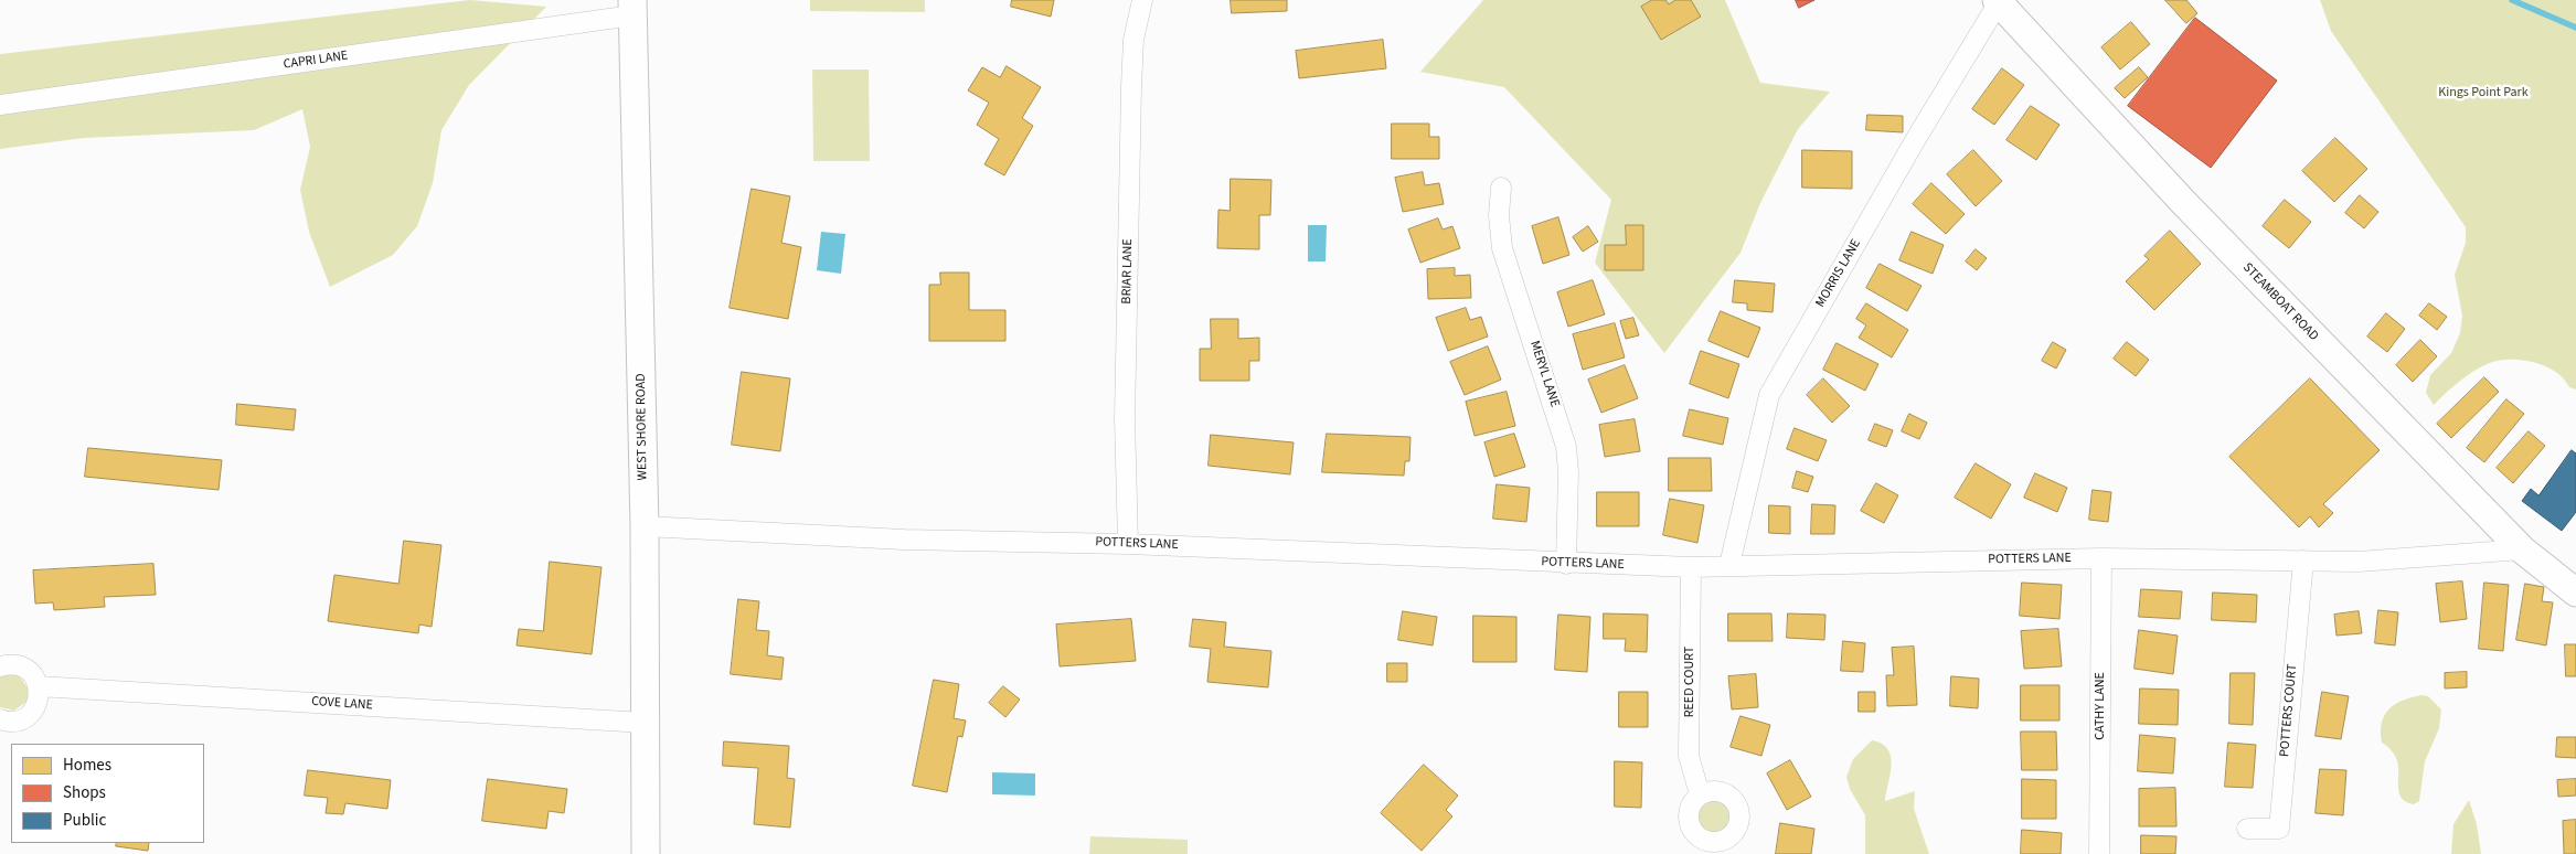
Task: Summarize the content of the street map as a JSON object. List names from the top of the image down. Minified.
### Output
{"streets":{"main road":["STEAMBOAT ROAD","WEST SHORE ROAD"],"street":["CAPRI LANE","BRIAR LANE","MORRIS LANE","MERYL LANE","POTTERS LANE","REED COURT","COVE LANE","CATHY LANE","POTTERS COURT"]},"crossings":[["CAPRI LANE","WEST SHORE ROAD"],["BRIAR LANE","POTTERS LANE"],["MORRIS LANE","STEAMBOAT ROAD"],["MORRIS LANE","POTTERS LANE"],["STEAMBOAT ROAD","POTTERS LANE"],["MERYL LANE","POTTERS LANE"],["WEST SHORE ROAD","POTTERS LANE"],["WEST SHORE ROAD","COVE LANE"],["POTTERS LANE","REED COURT"],["POTTERS LANE","CATHY LANE"],["POTTERS LANE","POTTERS COURT"]],"parks":["Kings Point Park"],"legend":["Homes","Shops","Public"]}
